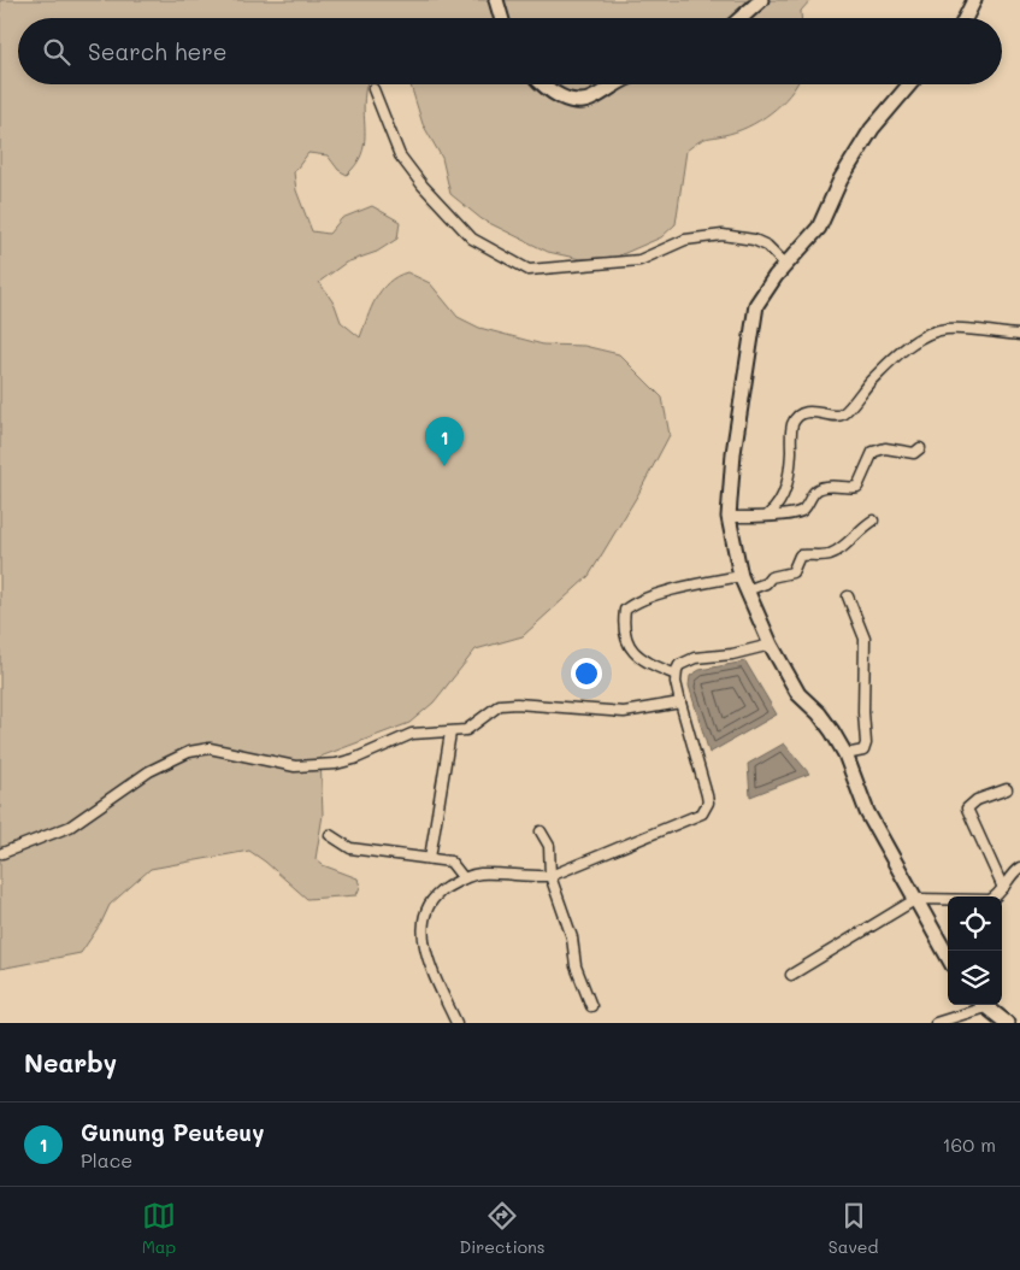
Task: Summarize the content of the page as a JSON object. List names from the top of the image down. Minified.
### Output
{"page":{"search":"Search here","pins":"1","heading":"Nearby","list":[{"mark":"1","name":"Gunung Peuteuy","note":"Place","value":"160 m"}],"nav":["Map","Directions","Saved"]}}
